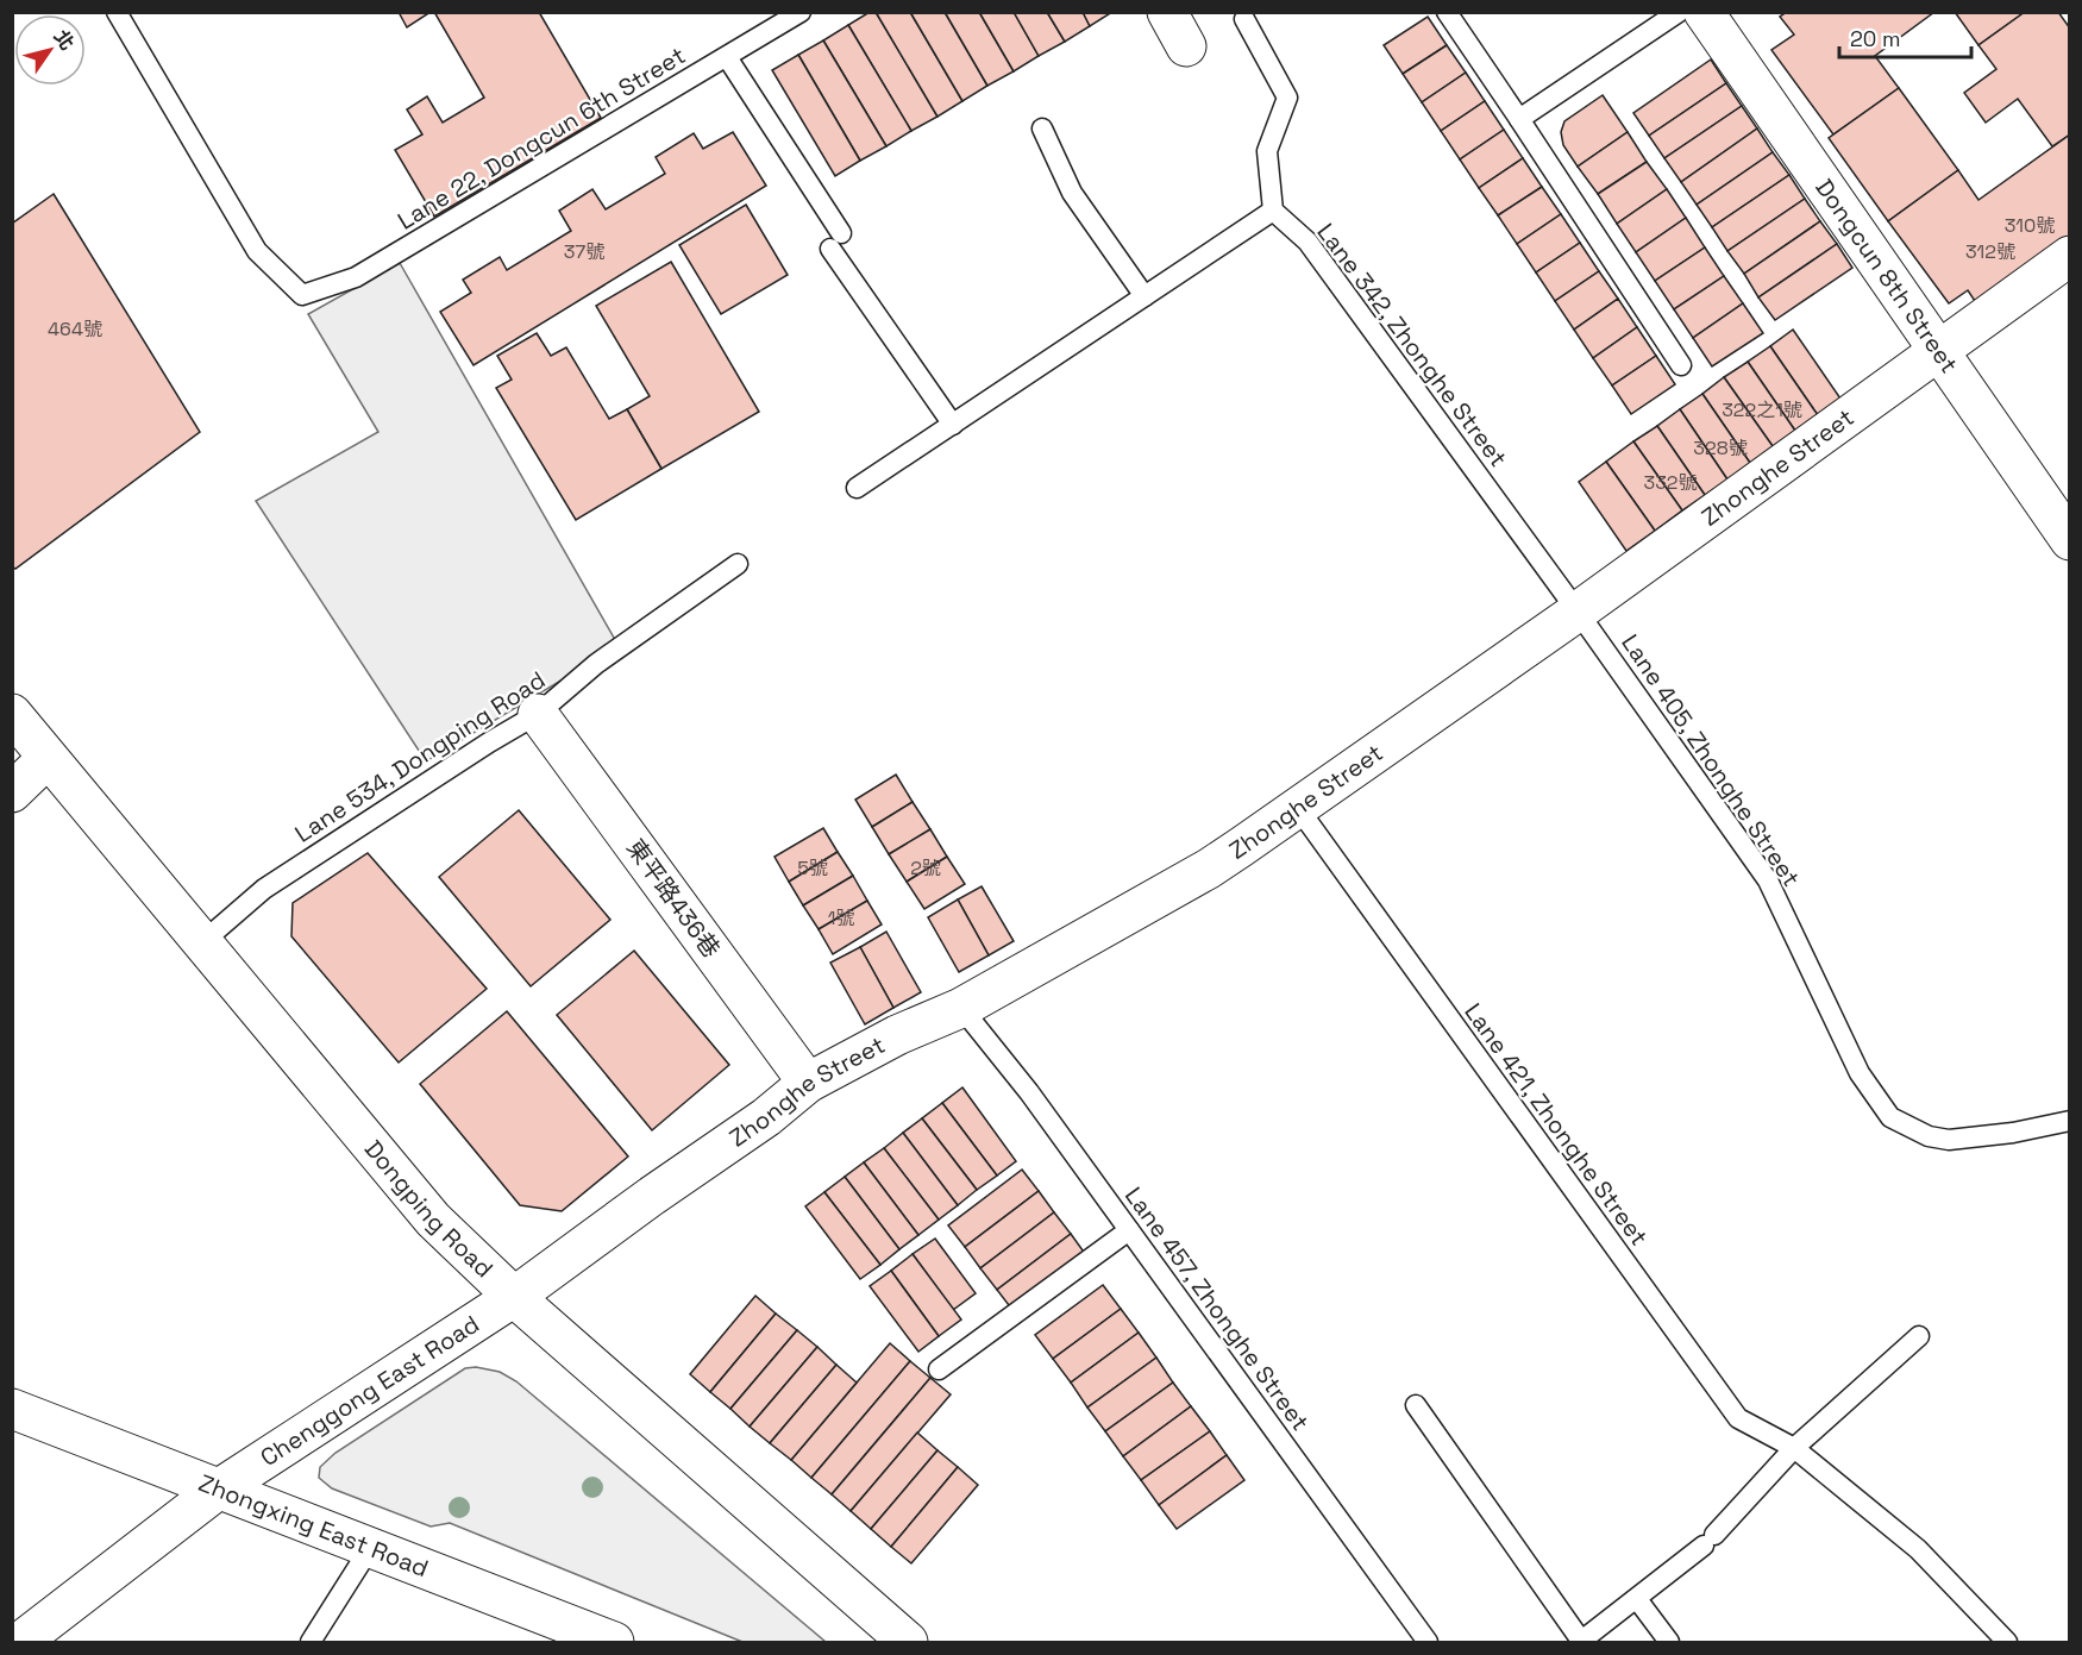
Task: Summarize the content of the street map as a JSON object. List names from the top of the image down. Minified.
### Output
{"streets":{"street":["Dongcun 8th Street","Zhonghe Street","東平路436巷","Dongping Road","Chenggong East Road","Zhongxing East Road"],"lane":["Lane 22, Dongcun 6th Street","Lane 342, Zhonghe Street","Lane 534, Dongping Road","Lane 405, Zhonghe Street","Lane 421, Zhonghe Street","Lane 457, Zhonghe Street"]},"crossings":[["Dongcun 8th Street","Zhonghe Street"],["Lane 342, Zhonghe Street","Zhonghe Street"],["Lane 342, Zhonghe Street","Lane 405, Zhonghe Street"],["Zhonghe Street","Lane 405, Zhonghe Street"],["Zhonghe Street","東平路436巷"],["Zhonghe Street","Lane 421, Zhonghe Street"],["Zhonghe Street","Dongping Road"],["Zhonghe Street","Lane 457, Zhonghe Street"],["Zhonghe Street","Chenggong East Road"],["Lane 534, Dongping Road","東平路436巷"],["Lane 534, Dongping Road","Dongping Road"],["Dongping Road","Chenggong East Road"],["Chenggong East Road","Zhongxing East Road"]],"house_numbers":["310號","37號","312號","464號","322之1號","328號","332號","5號","2號","1號"],"scale_bar":"20 m","north":"top right"}
